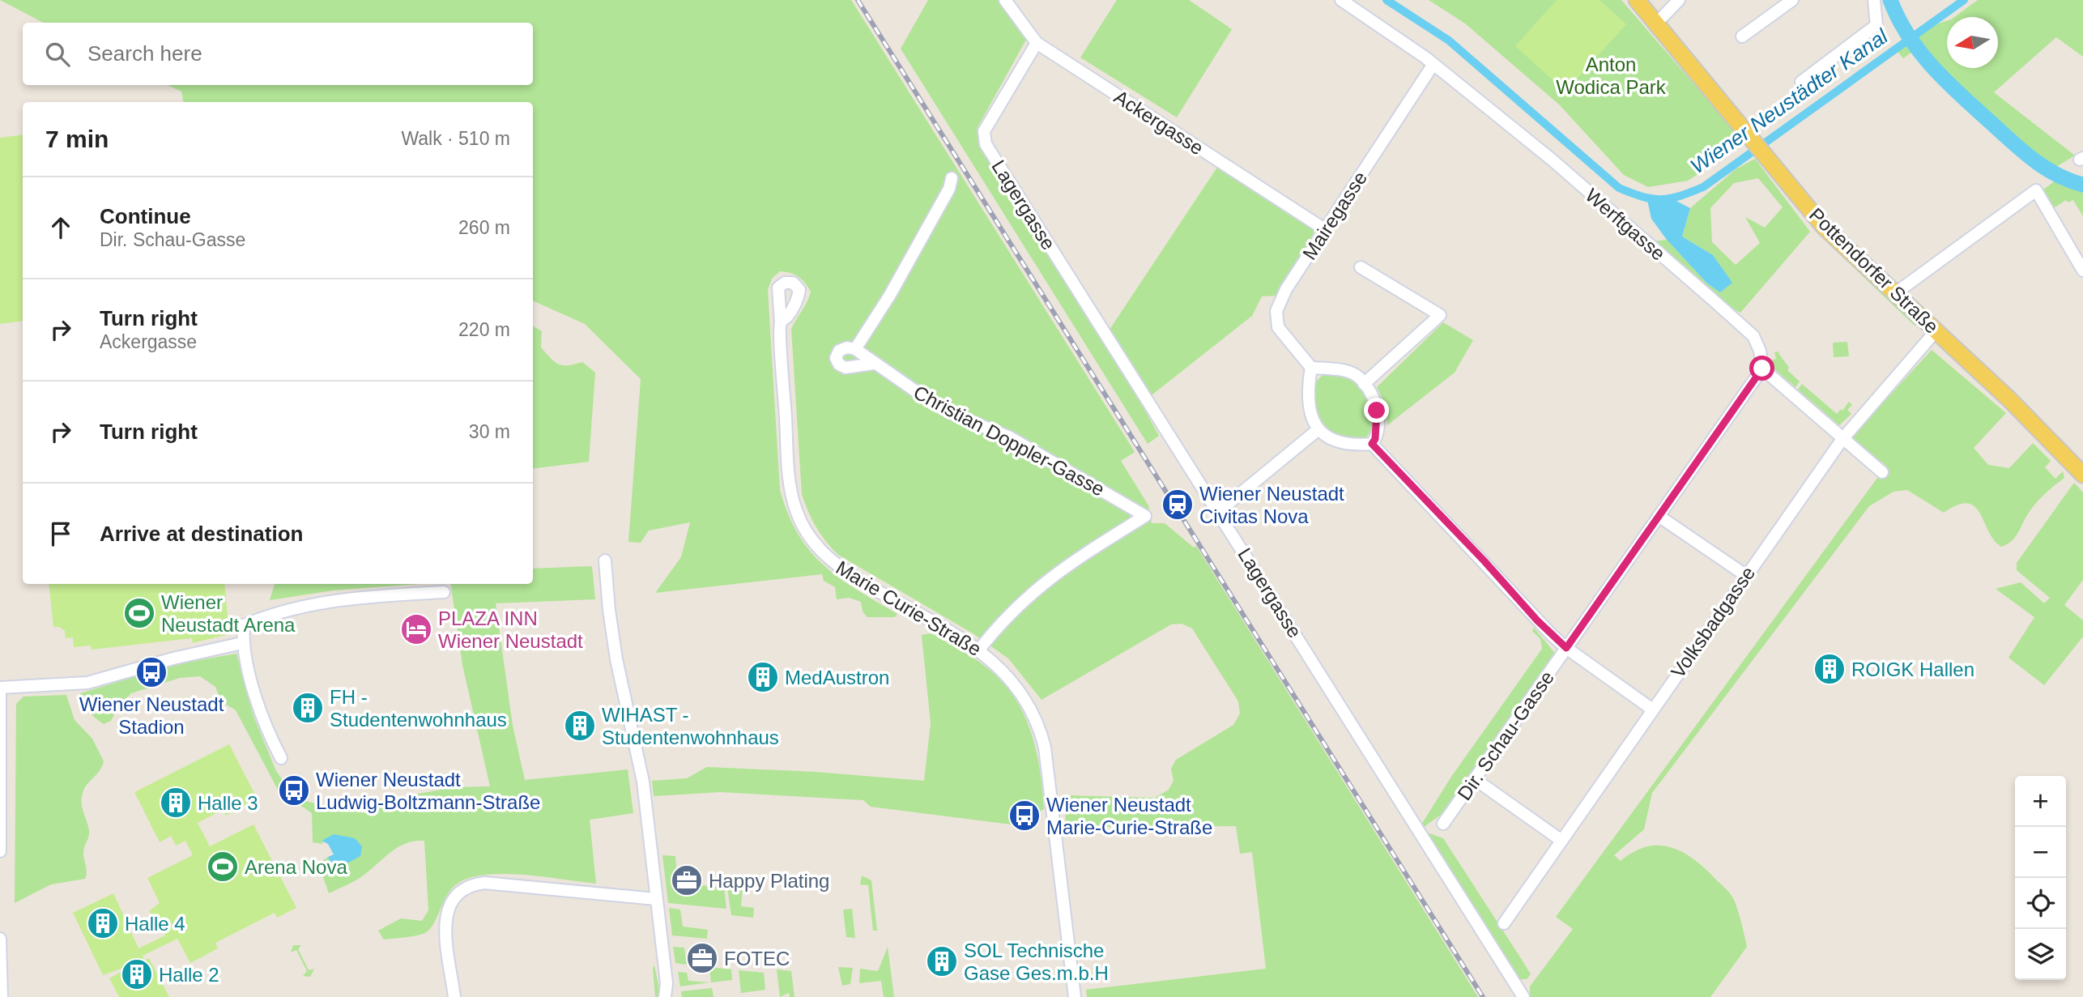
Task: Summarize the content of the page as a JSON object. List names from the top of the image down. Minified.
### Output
{"streets":{"main road":["Pottendorfer Straße"],"street":["Ackergasse","Lagergasse","Mairegasse","Werftgasse","Christian Doppler-Gasse","Marie Curie-Straße","Volksbadgasse","Dir. Schau-Gasse"]},"crossings":[["Ackergasse","Lagergasse"],["Ackergasse","Mairegasse"],["Mairegasse","Werftgasse"],["Werftgasse","Dir. Schau-Gasse"],["Pottendorfer Straße","Volksbadgasse"],["Christian Doppler-Gasse","Marie Curie-Straße"]],"water":["Wiener Neustädter Kanal"],"parks":["Anton Wodica Park"],"places":{"station":["Wiener Neustadt Civitas Nova"],"sports":["Wiener Neustadt Arena","Arena Nova"],"hotel":["PLAZA INN Wiener Neustadt"],"building":["ROIGK Hallen","MedAustron","FH - Studentenwohnhaus","WIHAST - Studentenwohnhaus","Halle 3","Halle 4","SOL Technische Gase Ges.m.b.H","Halle 2"],"bus stop":["Wiener Neustadt Stadion","Wiener Neustadt Ludwig-Boltzmann-Straße","Wiener Neustadt Marie-Curie-Straße"],"office":["Happy Plating","FOTEC"]},"north":"left","page":{"search":"Search here","heading":["7 min","Walk · 510 m"],"list":[["Continue","Dir. Schau-Gasse","260 m"],["Turn right","Ackergasse","220 m"],["Turn right","30 m"],"Arrive at destination"],"map_buttons":["+","−"]}}
